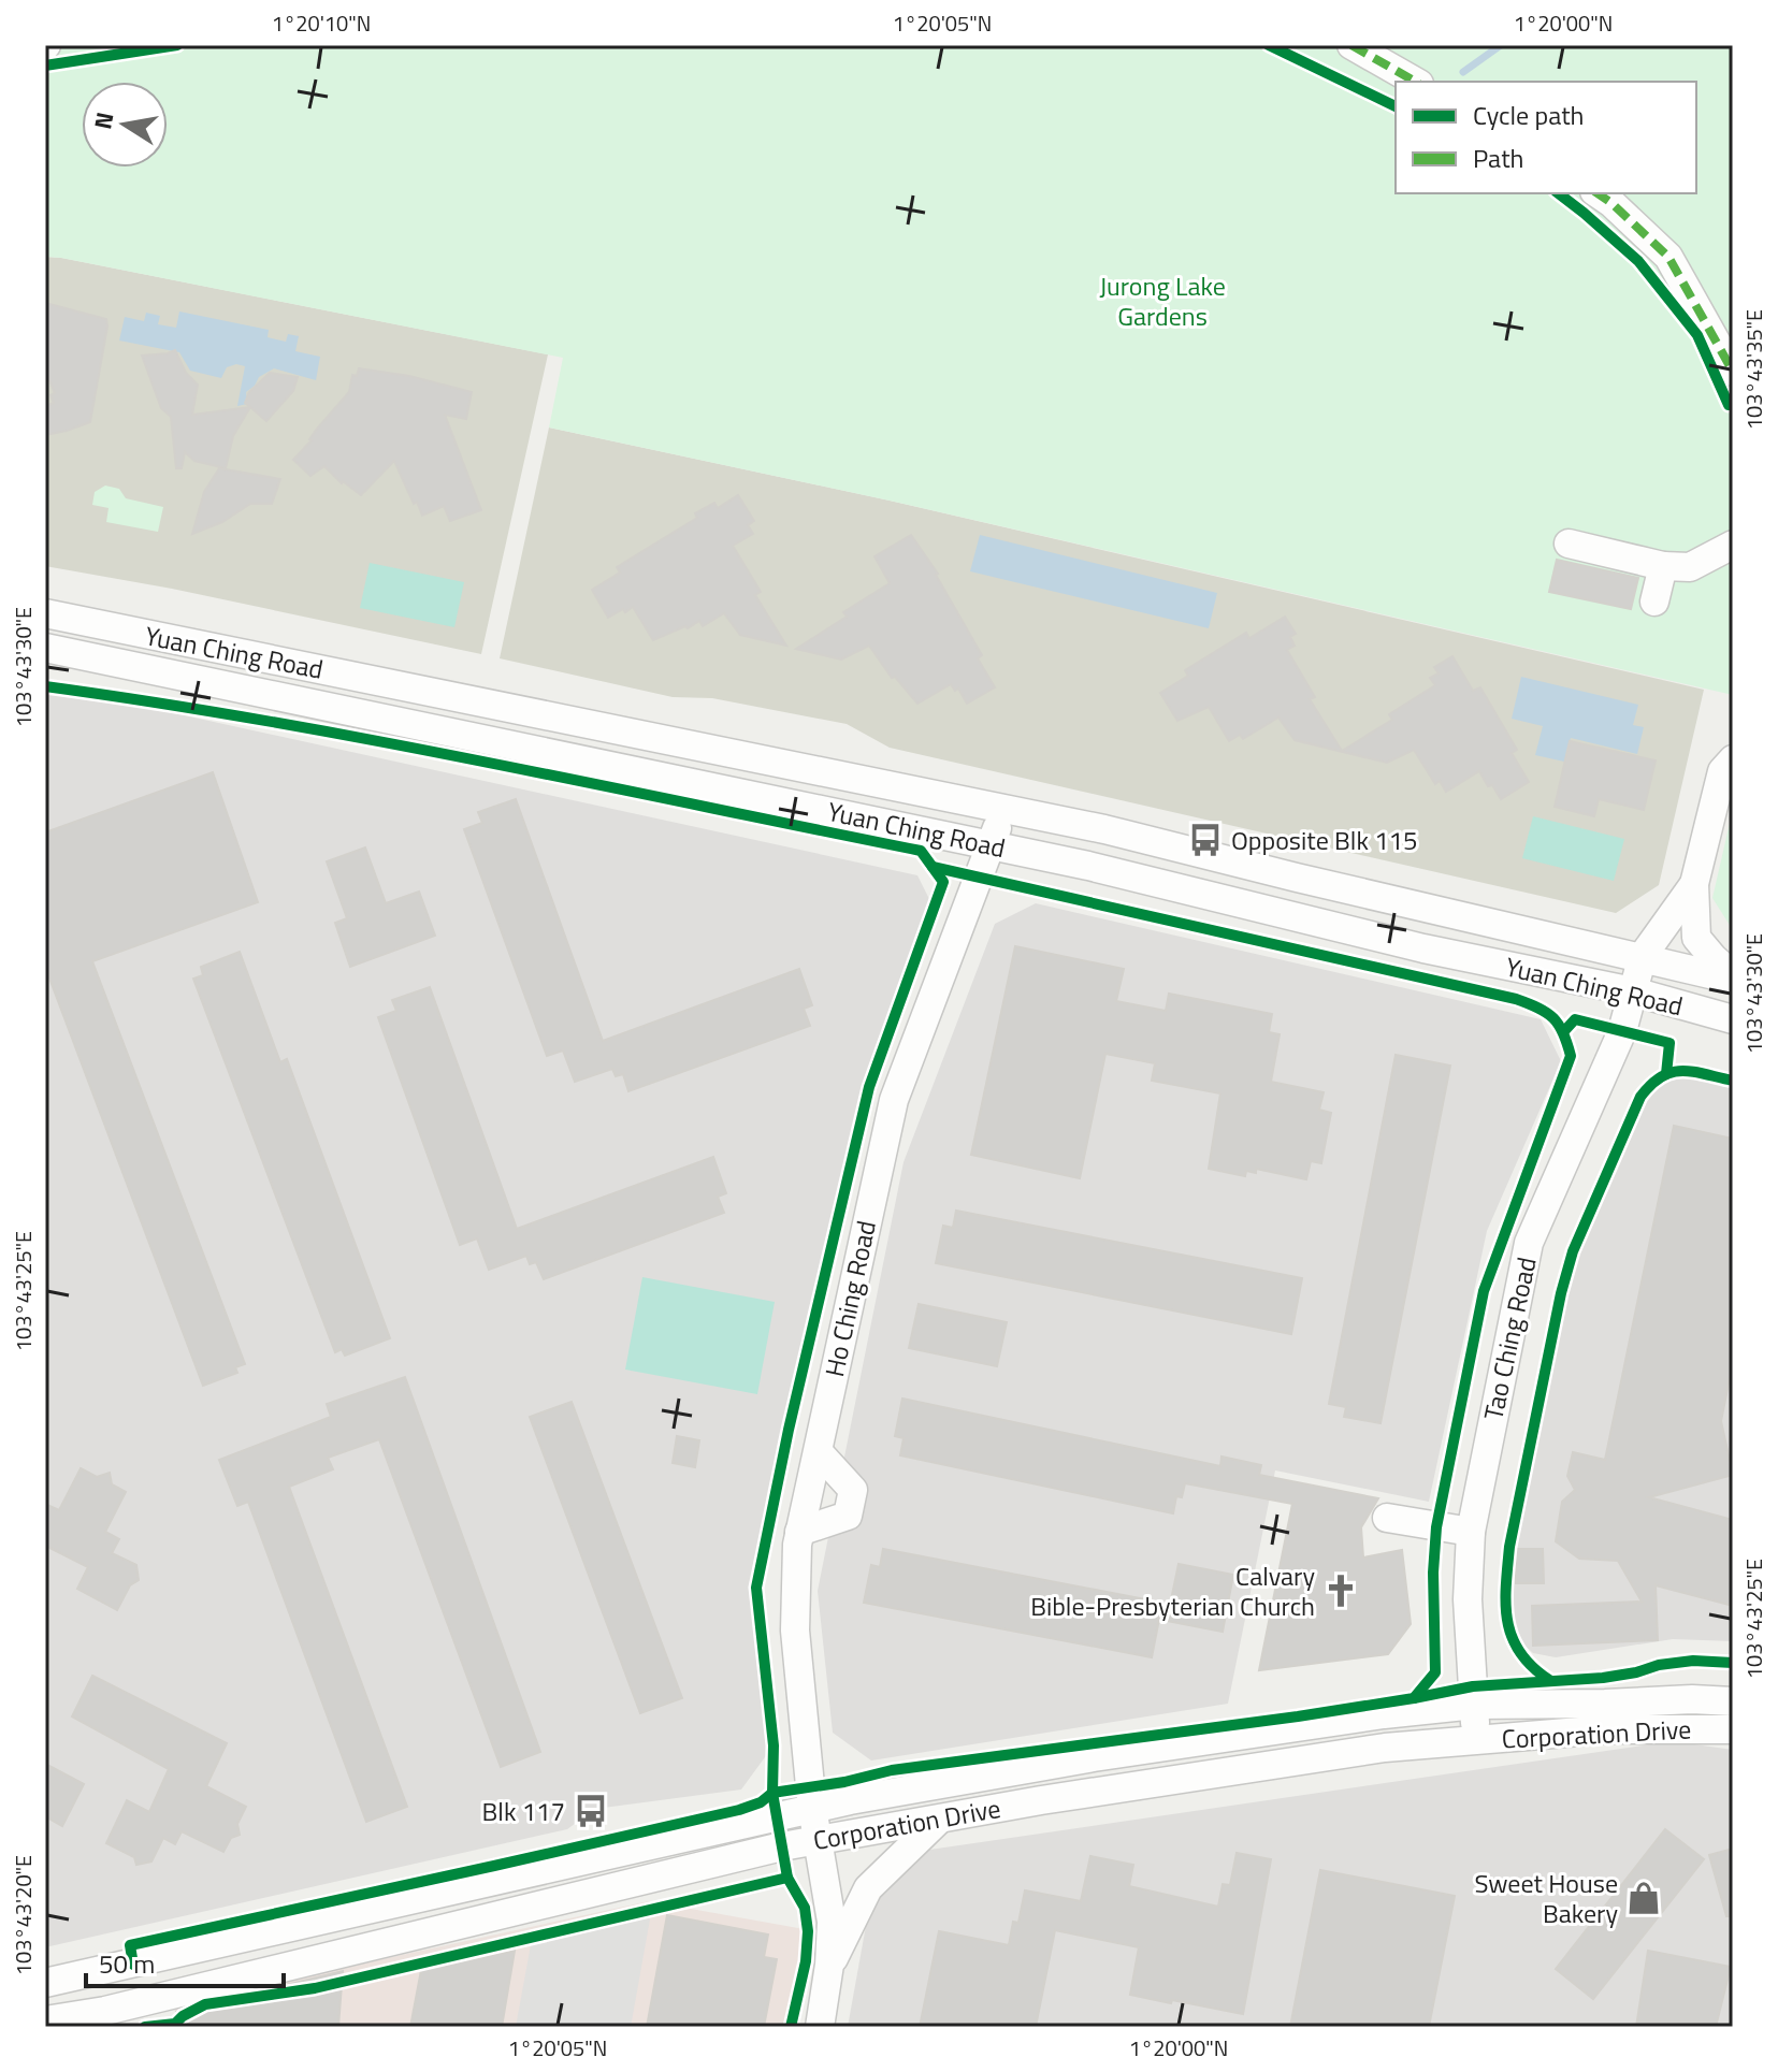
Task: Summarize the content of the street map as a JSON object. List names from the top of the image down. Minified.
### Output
{"streets":{"street":["Yuan Ching Road","Ho Ching Road","Tao Ching Road","Corporation Drive"]},"crossings":[["Yuan Ching Road","Ho Ching Road"],["Yuan Ching Road","Tao Ching Road"],["Ho Ching Road","Corporation Drive"],["Tao Ching Road","Corporation Drive"]],"parks":["Jurong Lake Gardens"],"places":{"bus stop":["Opposite Blk 115","Blk 117"],"church":["Calvary Bible-Presbyterian Church"],"shop":["Sweet House Bakery"]},"legend":["Cycle path","Path"],"scale_bar":"50 m","north":"left","coordinates":["1°20'10\"N","1°20'05\"N","1°20'00\"N","103°43'35\"E","103°43'30\"E","103°43'25\"E","103°43'20\"E"]}
